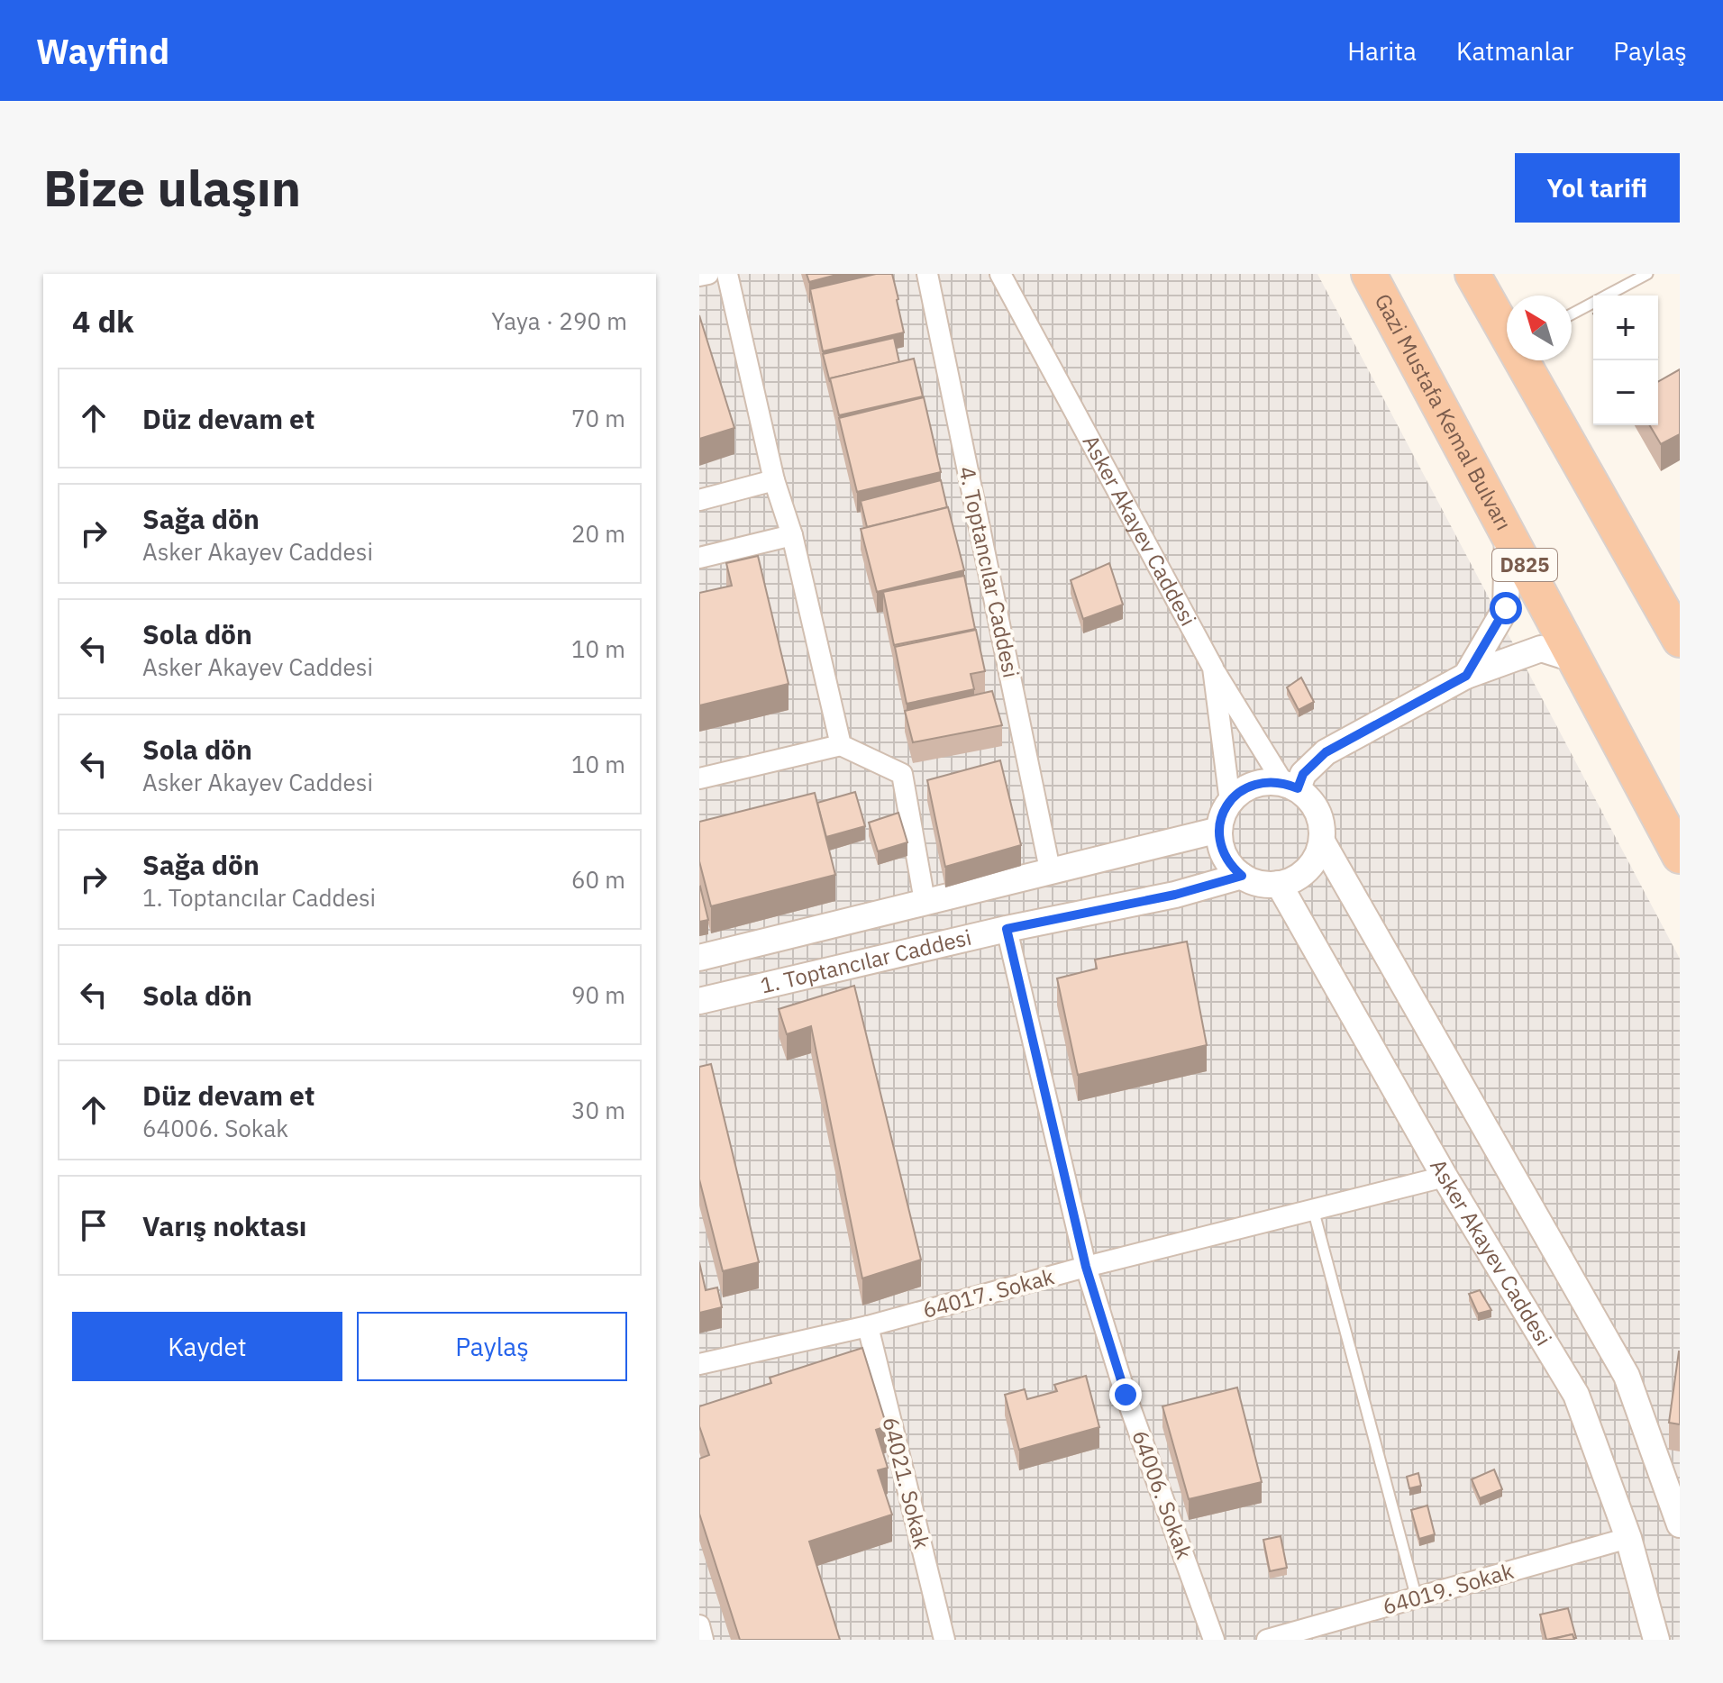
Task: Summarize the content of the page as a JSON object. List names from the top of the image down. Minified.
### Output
{"streets":{"highway":["Gazi Mustafa Kemal Bulvarı","D825"],"street":["Asker Akayev Caddesi","4. Toptancılar Caddesi","1. Toptancılar Caddesi","64017. Sokak","64021. Sokak","64006. Sokak","64019. Sokak"]},"crossings":[["Asker Akayev Caddesi","1. Toptancılar Caddesi"],["Asker Akayev Caddesi","64017. Sokak"],["Asker Akayev Caddesi","64019. Sokak"],["4. Toptancılar Caddesi","1. Toptancılar Caddesi"],["1. Toptancılar Caddesi","64006. Sokak"],["64017. Sokak","64021. Sokak"],["64017. Sokak","64006. Sokak"]],"north":"top left","page":{"header":"Wayfind","nav":["Harita","Katmanlar","Paylaş"],"buttons":["Yol tarifi",["Kaydet","Paylaş"]],"title":"Bize ulaşın","heading":["4 dk","Yaya · 290 m"],"map_buttons":["+","−"],"list":[["Düz devam et","70 m"],["Sağa dön","Asker Akayev Caddesi","20 m"],["Sola dön","Asker Akayev Caddesi","10 m"],["Sola dön","Asker Akayev Caddesi","10 m"],["Sağa dön","1. Toptancılar Caddesi","60 m"],["Sola dön","90 m"],["Düz devam et","64006. Sokak","30 m"],"Varış noktası"]}}
